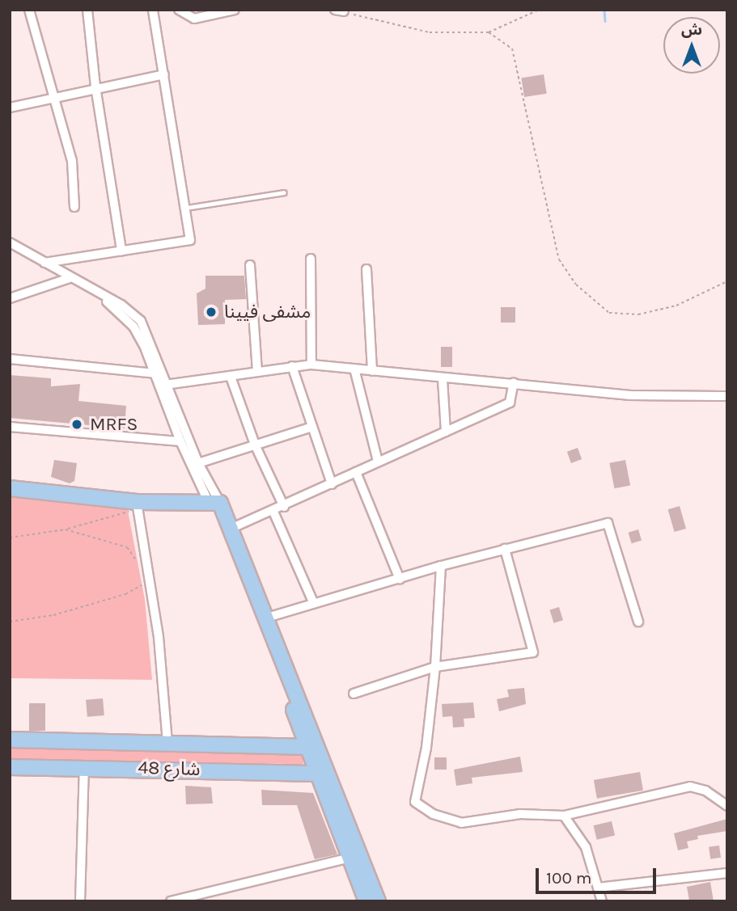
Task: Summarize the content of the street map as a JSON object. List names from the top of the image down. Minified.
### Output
{"streets":{"main road":["48 شارع"]},"places":["مشفى فيينا","MRFS"],"scale_bar":"100 m","north":"top"}
